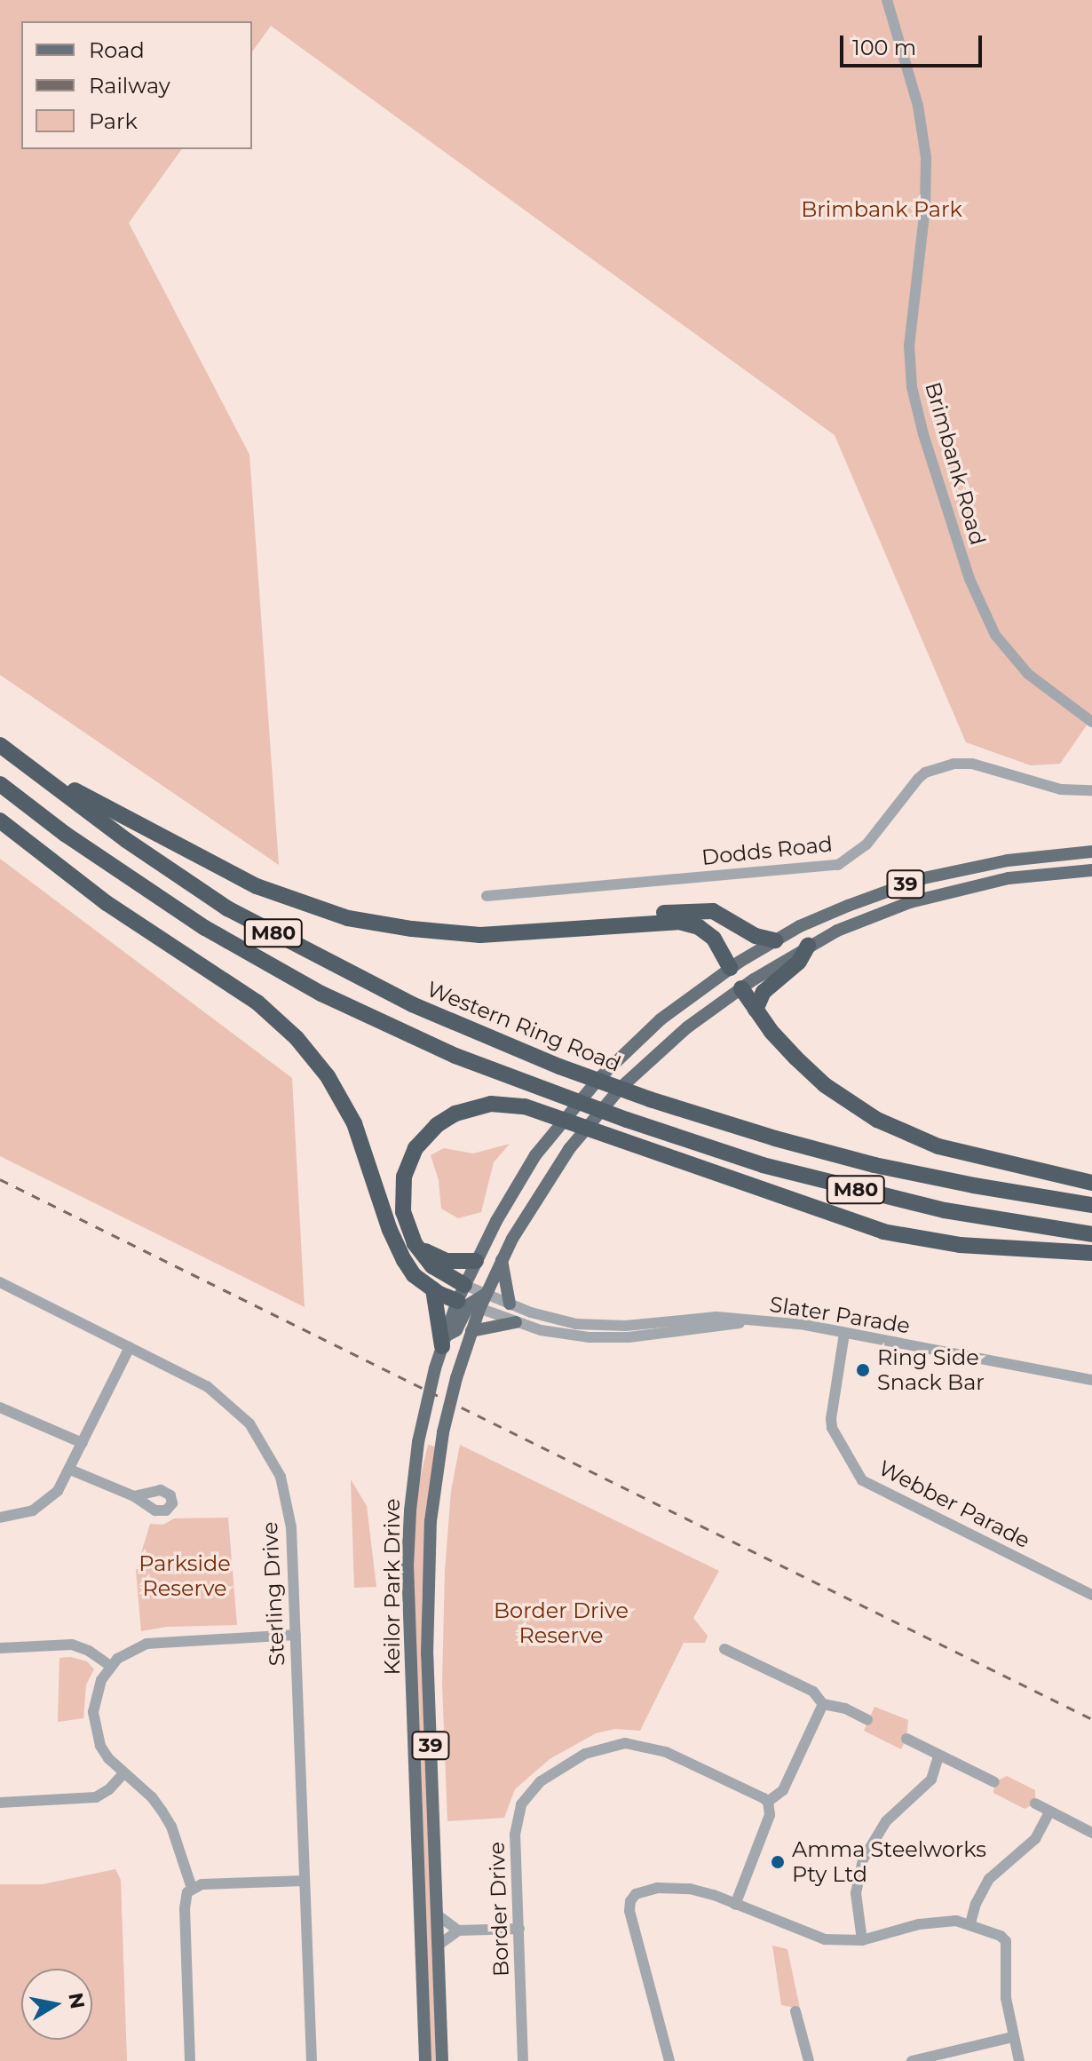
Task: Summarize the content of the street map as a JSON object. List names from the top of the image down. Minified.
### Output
{"streets":{"highway":["M80","Western Ring Road"],"main road":["39","Keilor Park Drive"],"street":["Brimbank Road","Dodds Road","Slater Parade","Webber Parade","Sterling Drive","Border Drive"]},"crossings":[["Slater Parade","Webber Parade"],["Slater Parade","Keilor Park Drive"]],"parks":["Brimbank Park","Parkside Reserve","Border Drive Reserve"],"places":["Ring Side Snack Bar","Amma Steelworks Pty Ltd"],"legend":["Road","Railway","Park"],"scale_bar":"100 m","north":"right"}
